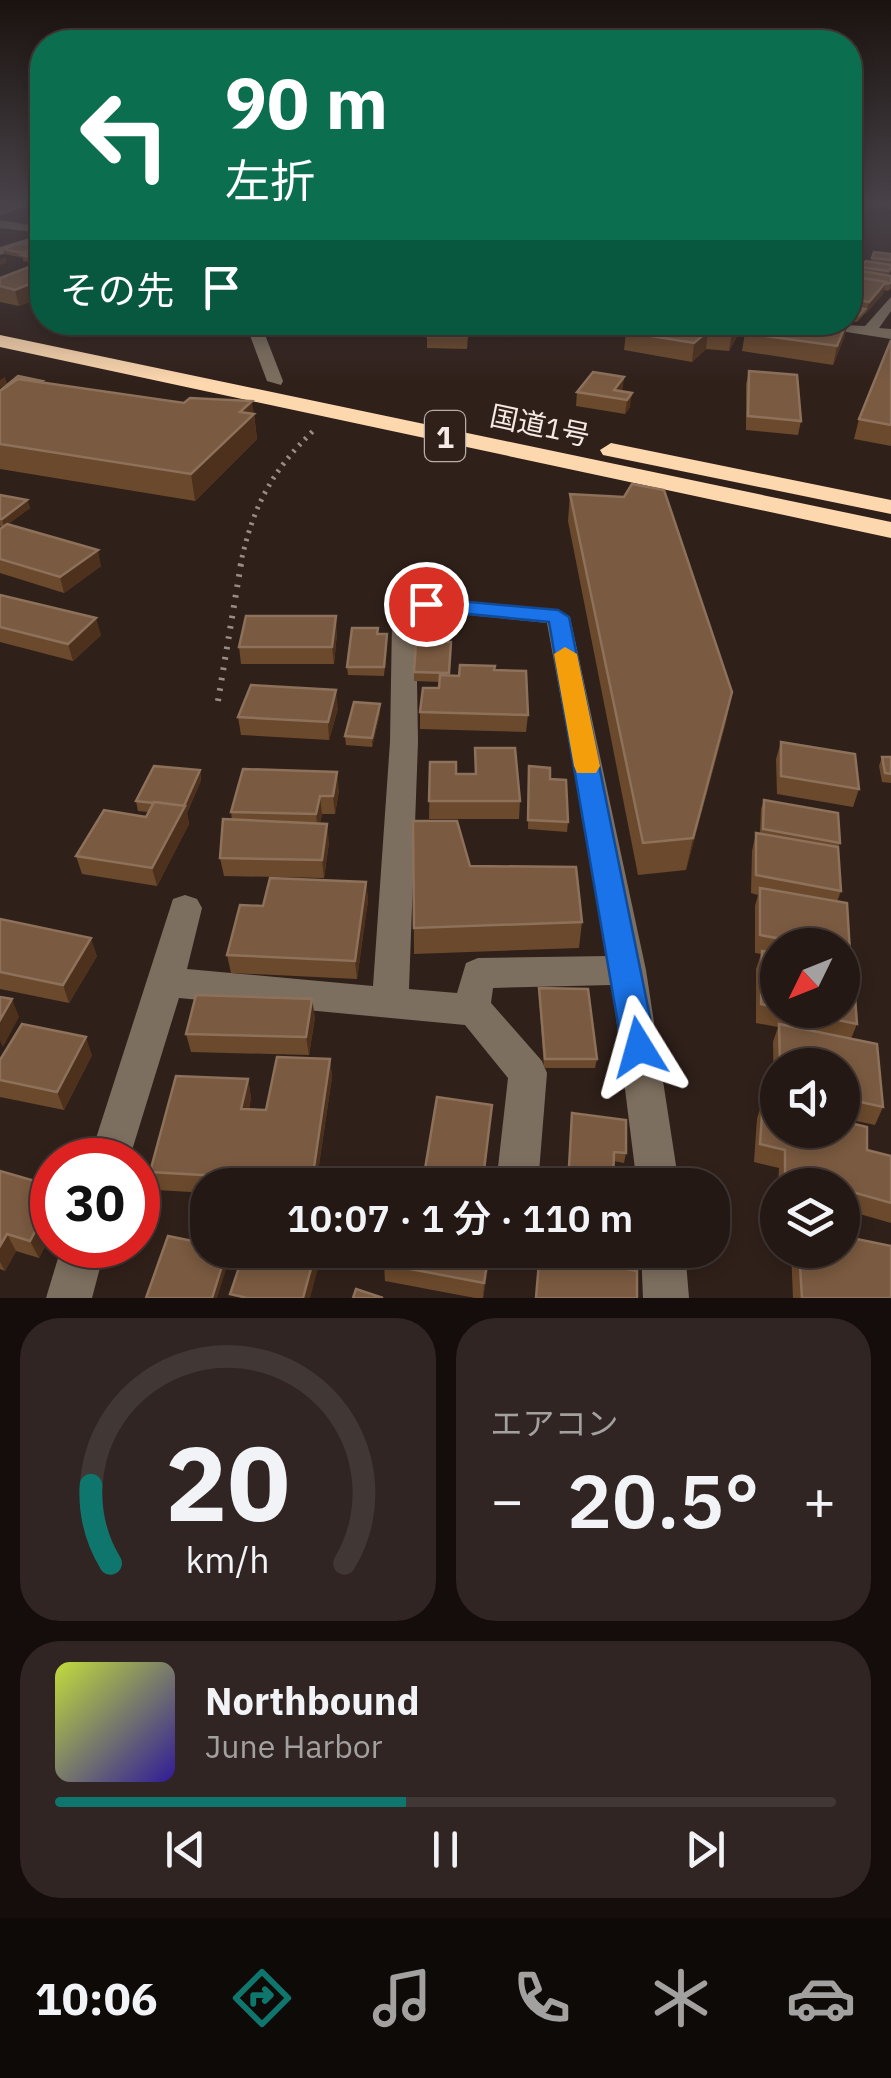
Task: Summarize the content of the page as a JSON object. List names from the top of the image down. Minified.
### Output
{"streets":{"highway":["国道1号","1"]},"north":"bottom left","page":{"turn":["90 m","左折"],"then":"その先","limit":"30","trip":"10:07 · 1 分 · 110 m","tile":"エアコン","heat":["−","20.5°","+"],"song":["Northbound","June Harbor"],"tabs":"10:06","gauge":["20","km/h"]}}
